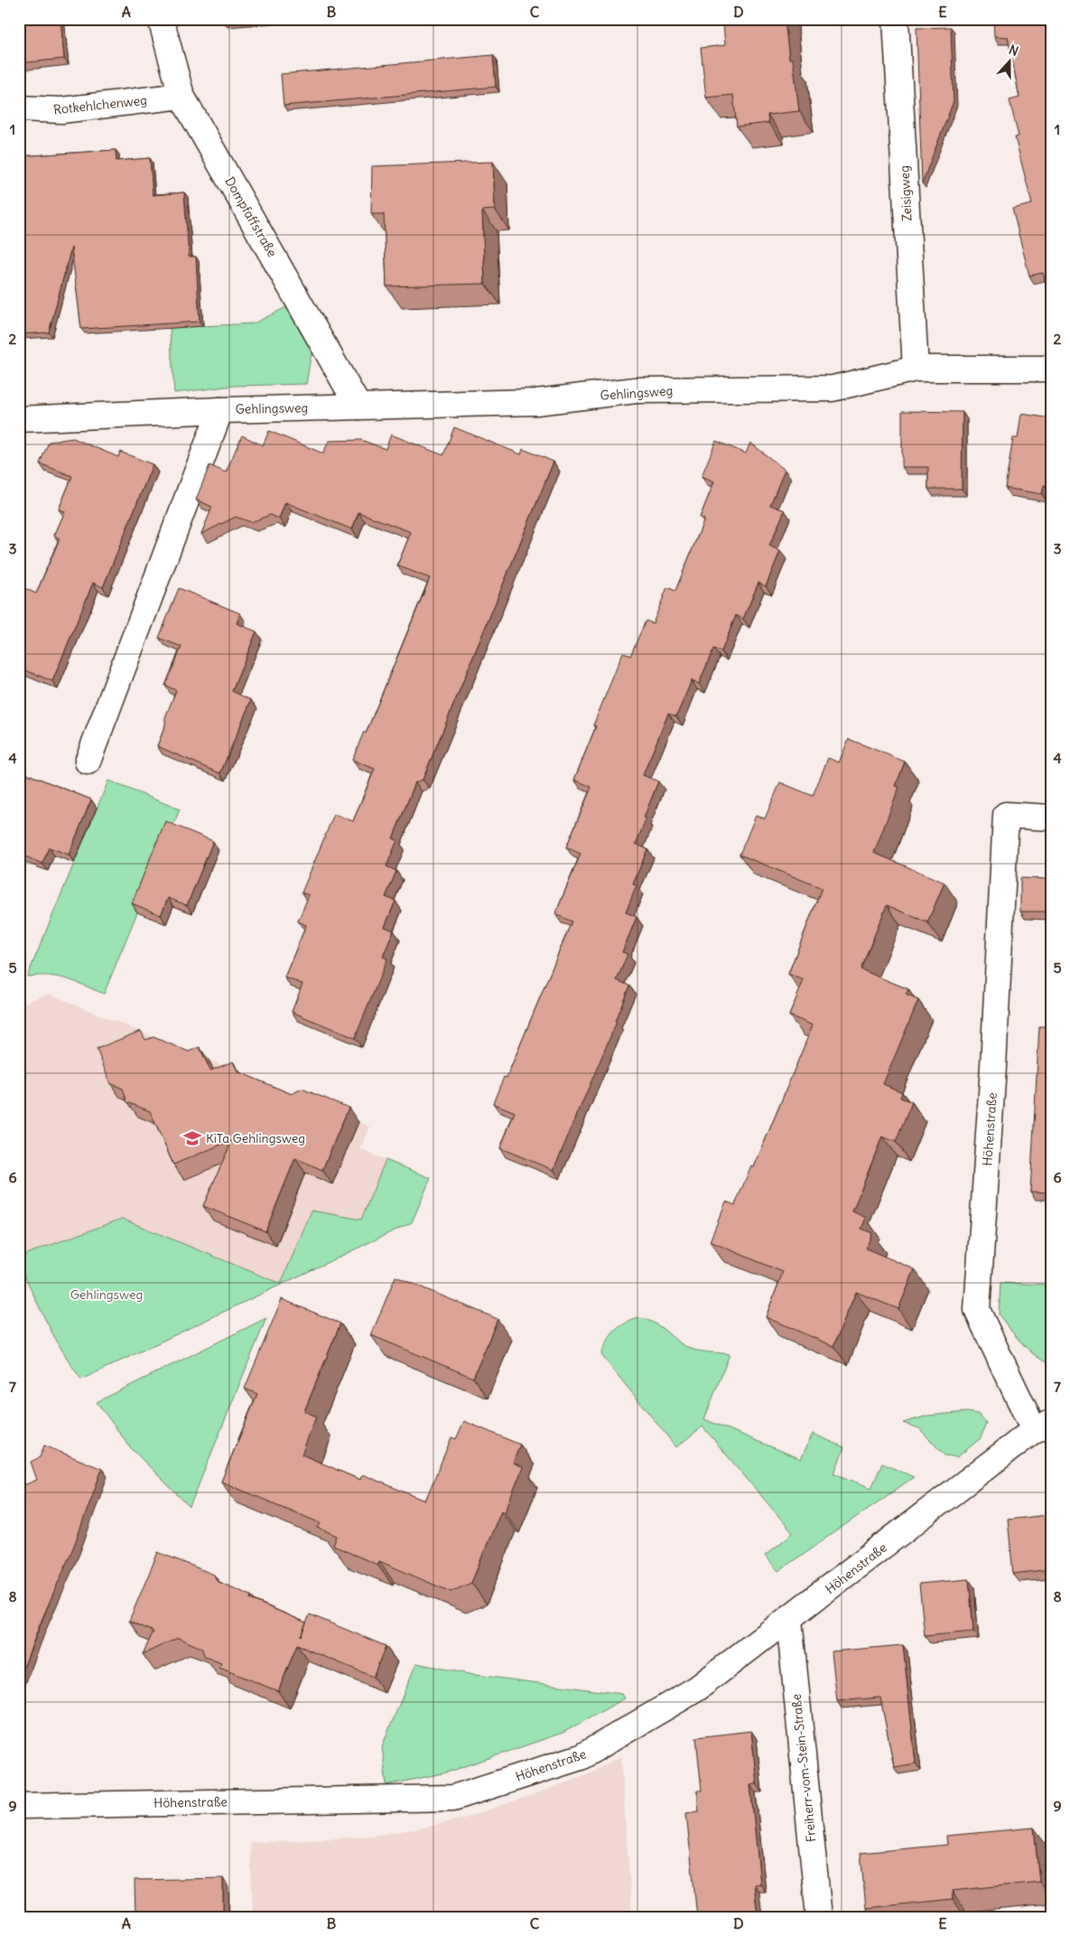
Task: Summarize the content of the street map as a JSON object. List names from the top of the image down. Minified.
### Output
{"streets":{"street":["Rotkehlchenweg","Zeisigweg","Dompfaffstraße","Gehlingsweg","Höhenstraße","Freiherr-vom-Stein-Straße"]},"crossings":[["Rotkehlchenweg","Dompfaffstraße"],["Zeisigweg","Gehlingsweg"],["Dompfaffstraße","Gehlingsweg"],["Höhenstraße","Freiherr-vom-Stein-Straße"]],"parks":["Gehlingsweg"],"places":{"school or university":["KiTa Gehlingsweg"]},"north":"top","grid":{"columns":["A","B","C","D","E"],"rows":["1","2","3","4","5","6","7","8","9"]}}
